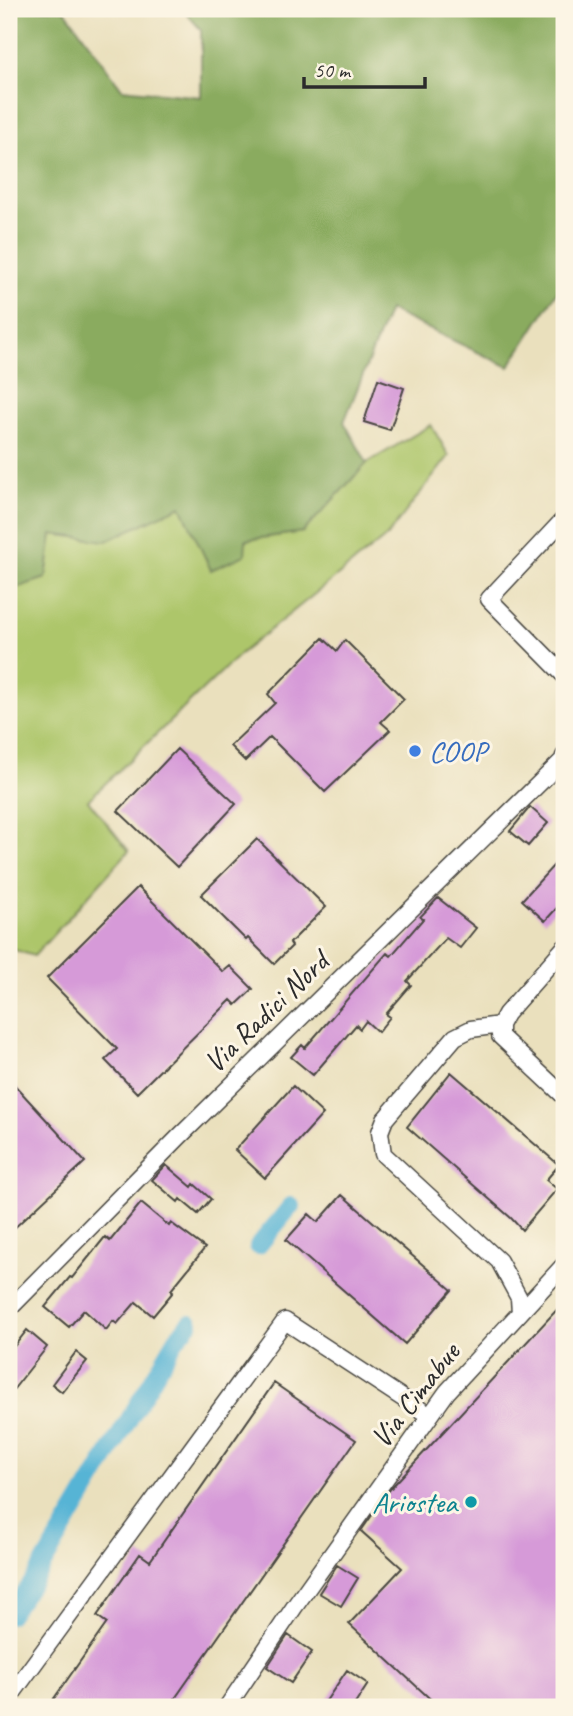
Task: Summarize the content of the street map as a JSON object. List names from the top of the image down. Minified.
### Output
{"streets":{"street":["Via Radici Nord","Via Cimabue"]},"places":["COOP","Ariostea"],"scale_bar":"50 m"}
